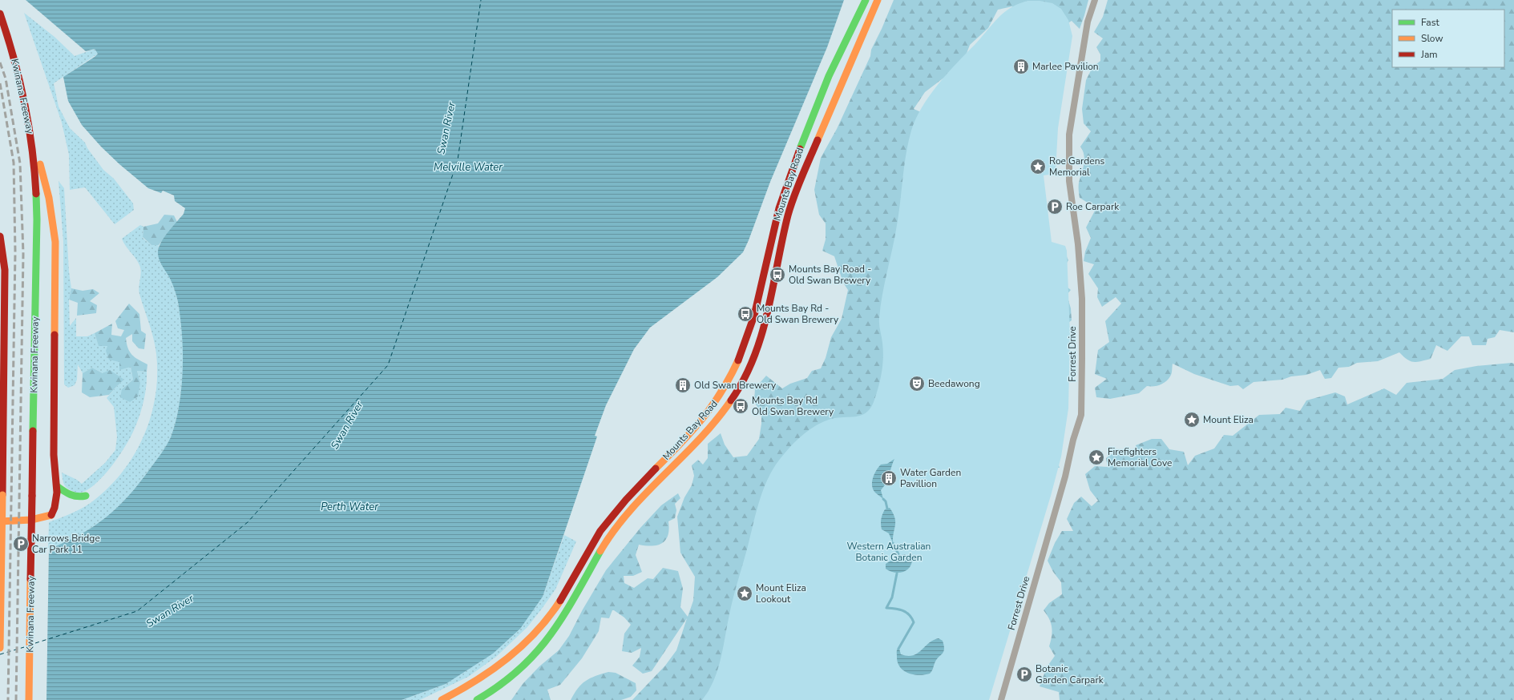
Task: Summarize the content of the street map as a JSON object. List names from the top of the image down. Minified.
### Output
{"streets":{"main road":["Kwinana Freeway","Mounts Bay Road"],"street":["Forrest Drive"]},"water":["Swan River","Melville Water","Perth Water"],"parks":["Western Australian Botanic Garden"],"places":{"building":["Marlee Pavilion","Old Swan Brewery","Water Garden Pavillion"],"place":["Roe Gardens Memorial","Mount Eliza","Firefighters Memorial Cove","Mount Eliza Lookout"],"parking":["Roe Carpark","Narrows Bridge Car Park 11","Botanic Garden Carpark"],"bus stop":["Mounts Bay Road - Old Swan Brewery","Mounts Bay Rd - Old Swan Brewery","Mounts Bay Rd Old Swan Brewery"],"theatre":["Beedawong"]},"legend":["Fast","Slow","Jam"]}
